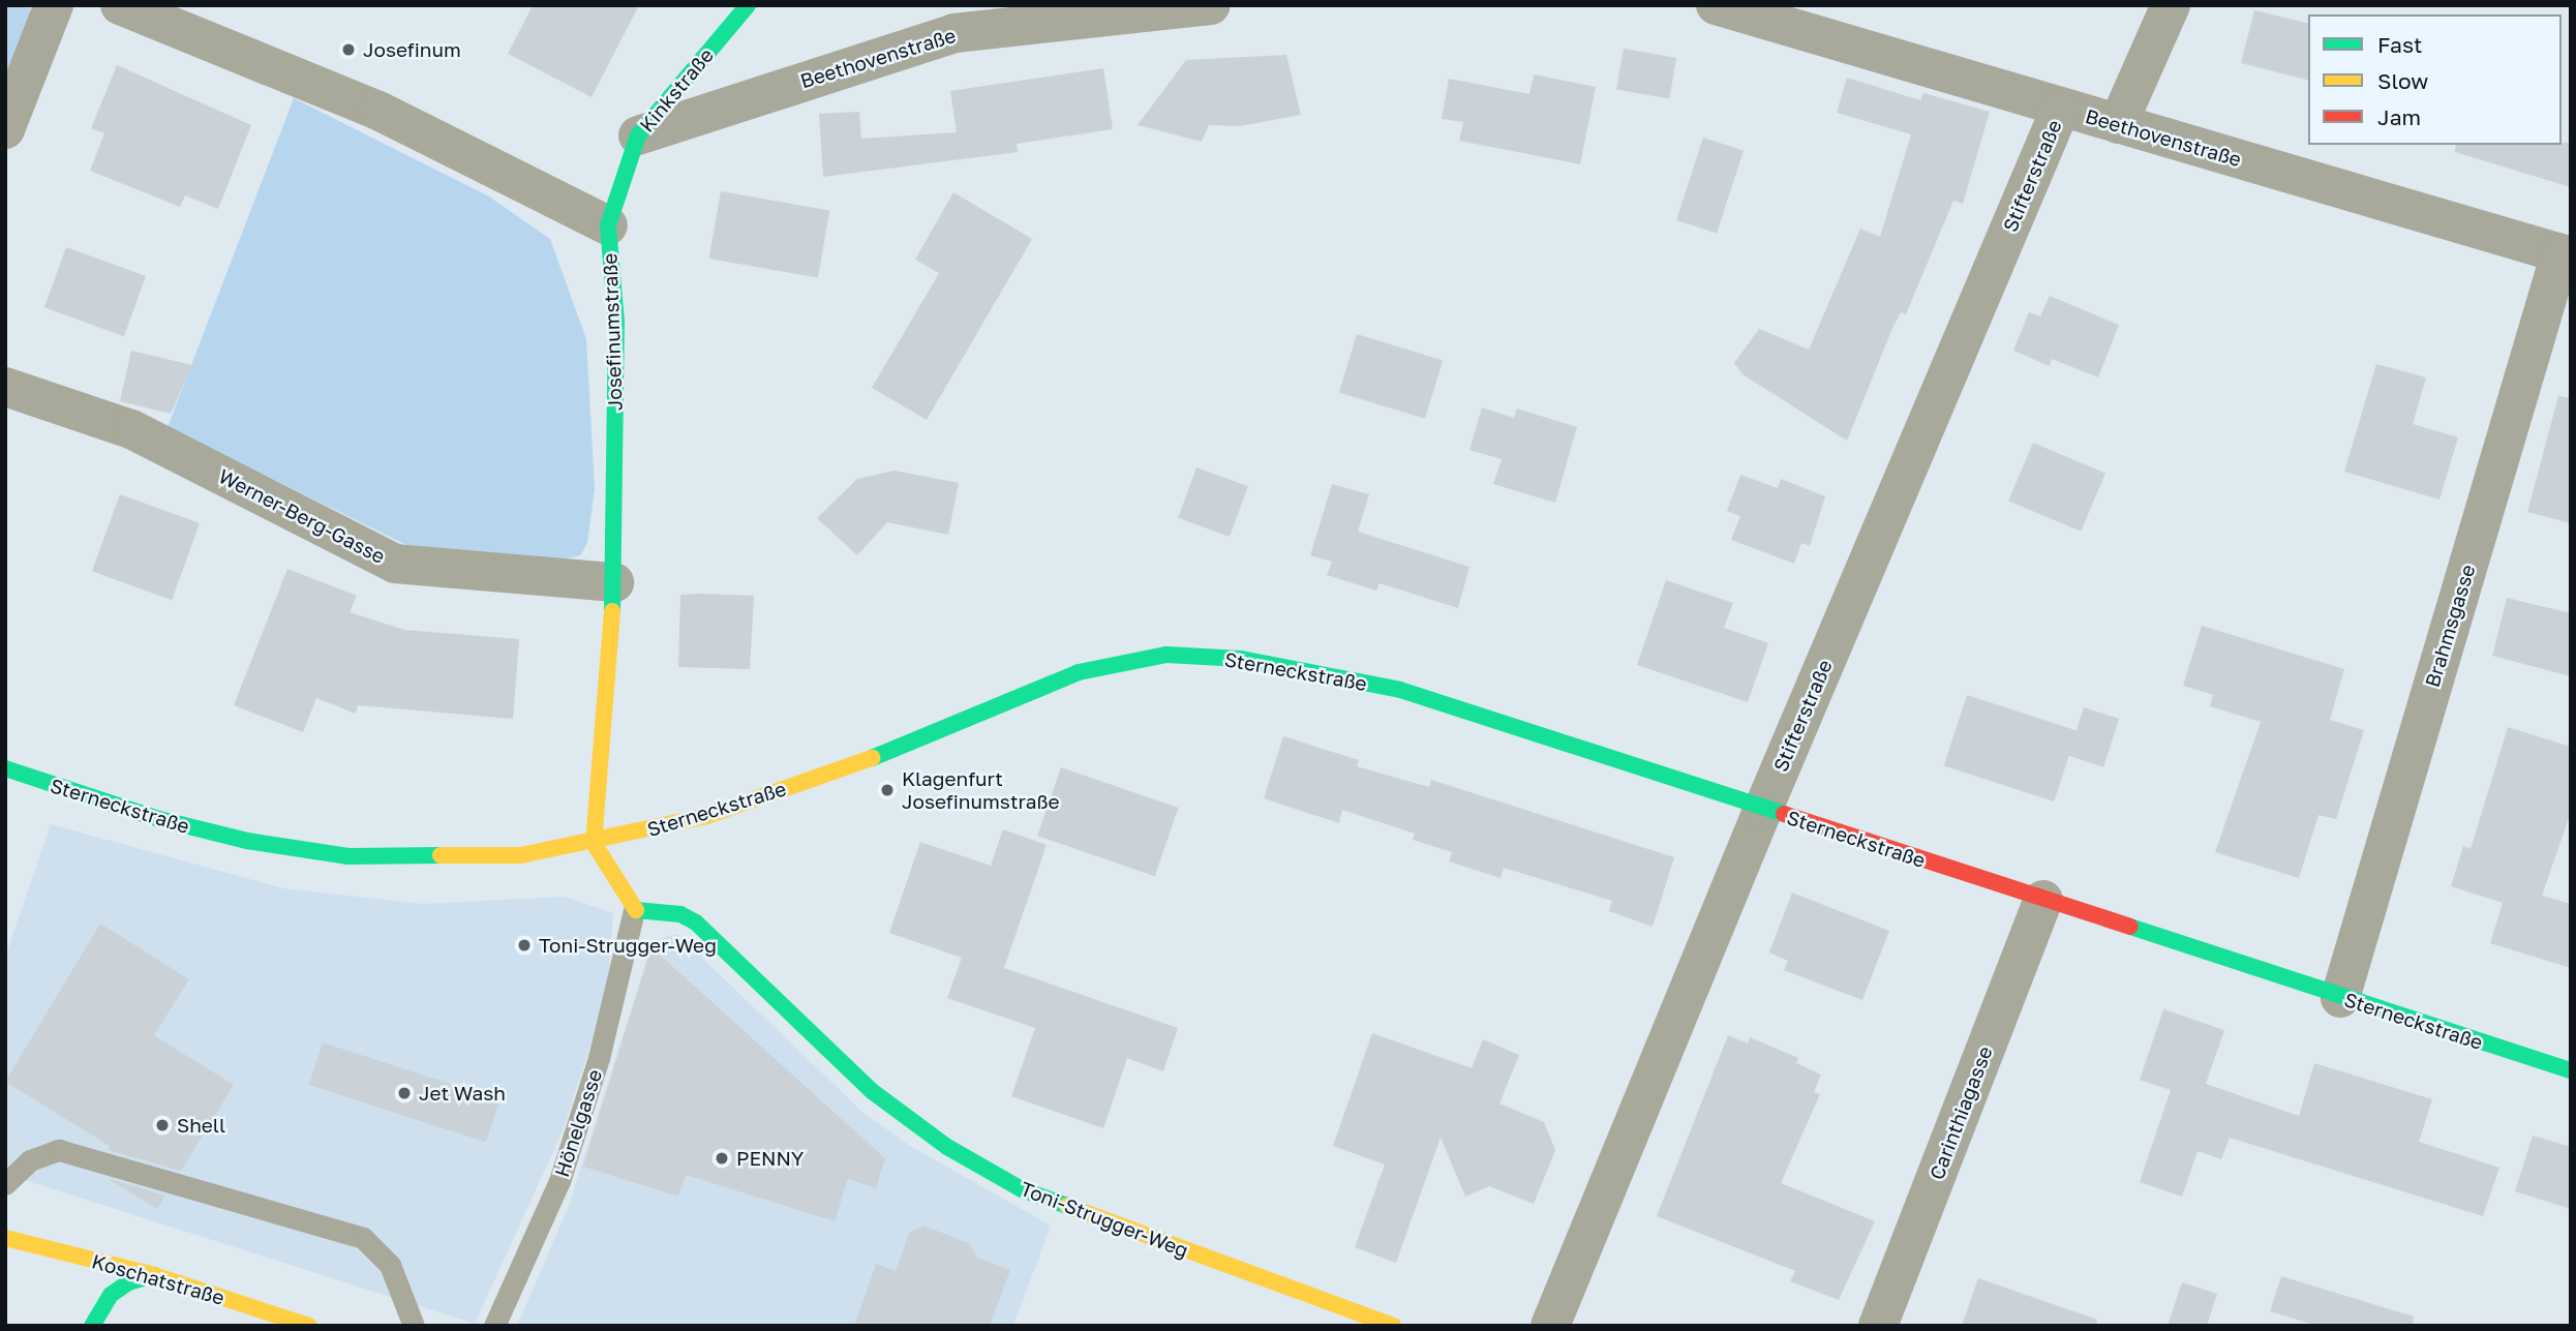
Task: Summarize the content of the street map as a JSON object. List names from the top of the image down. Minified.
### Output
{"streets":{"street":["Beethovenstraße","Kinkstraße","Stifterstraße","Josefinumstraße","Werner-Berg-Gasse","Brahmsgasse","Sterneckstraße","Carinthiagasse","Toni-Strugger-Weg","Koschatstraße"],"lane":["Hönelgasse"]},"crossings":[["Beethovenstraße","Kinkstraße"],["Beethovenstraße","Stifterstraße"],["Beethovenstraße","Brahmsgasse"],["Kinkstraße","Josefinumstraße"],["Stifterstraße","Sterneckstraße"],["Josefinumstraße","Werner-Berg-Gasse"],["Josefinumstraße","Sterneckstraße"],["Brahmsgasse","Sterneckstraße"],["Sterneckstraße","Carinthiagasse"],["Hönelgasse","Toni-Strugger-Weg"]],"places":["Josefinum","Klagenfurt Josefinumstraße","Toni-Strugger-Weg","Jet Wash","Shell","PENNY"],"legend":["Fast","Slow","Jam"]}
